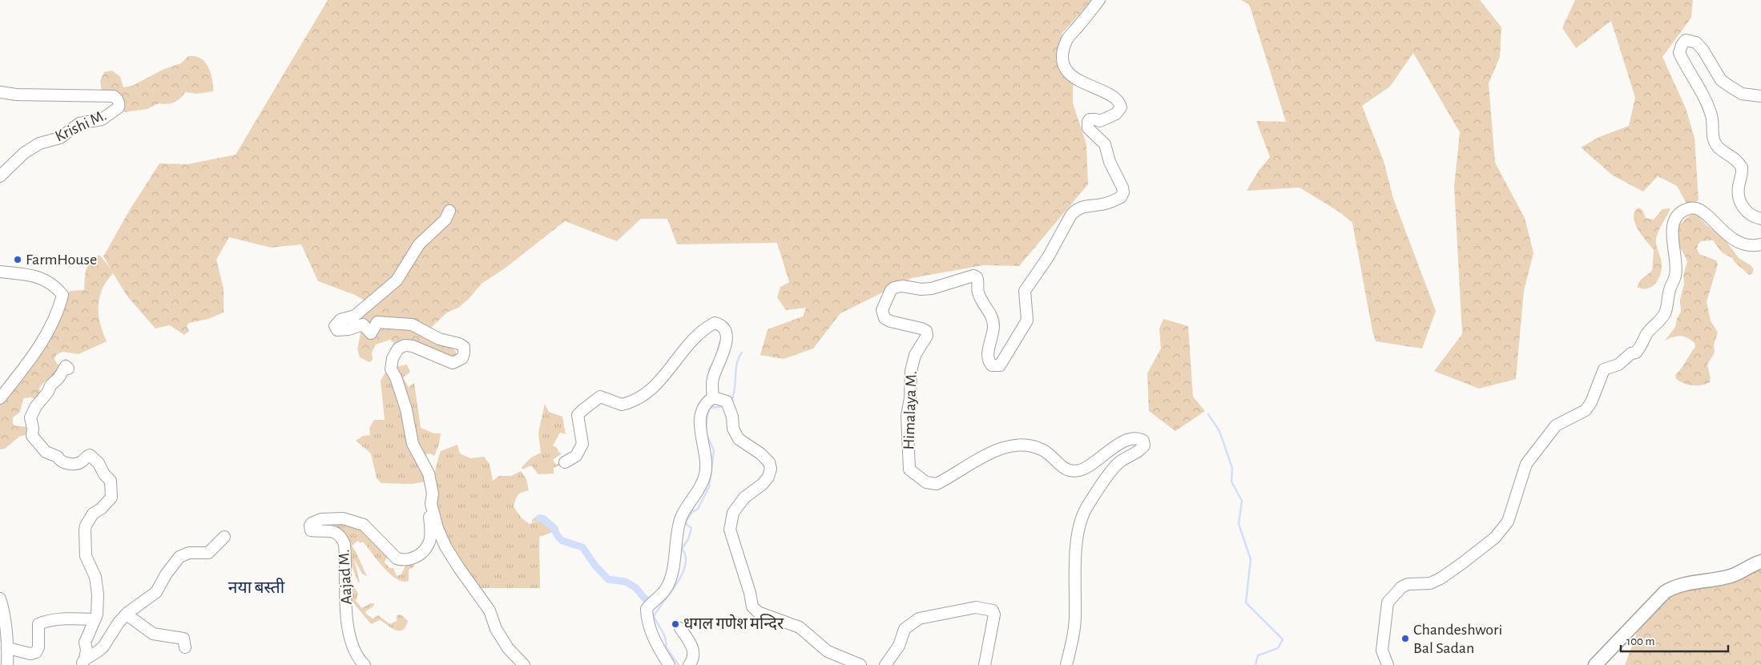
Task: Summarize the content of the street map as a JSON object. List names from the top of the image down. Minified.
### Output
{"streets":{"street":["Krishi M.","Himalaya M.","Aajad M."]},"districts":["नया बस्ती"],"places":["FarmHouse","धगल गणेश मन्दिर","Chandeshwori Bal Sadan"],"scale_bar":"100 m"}
